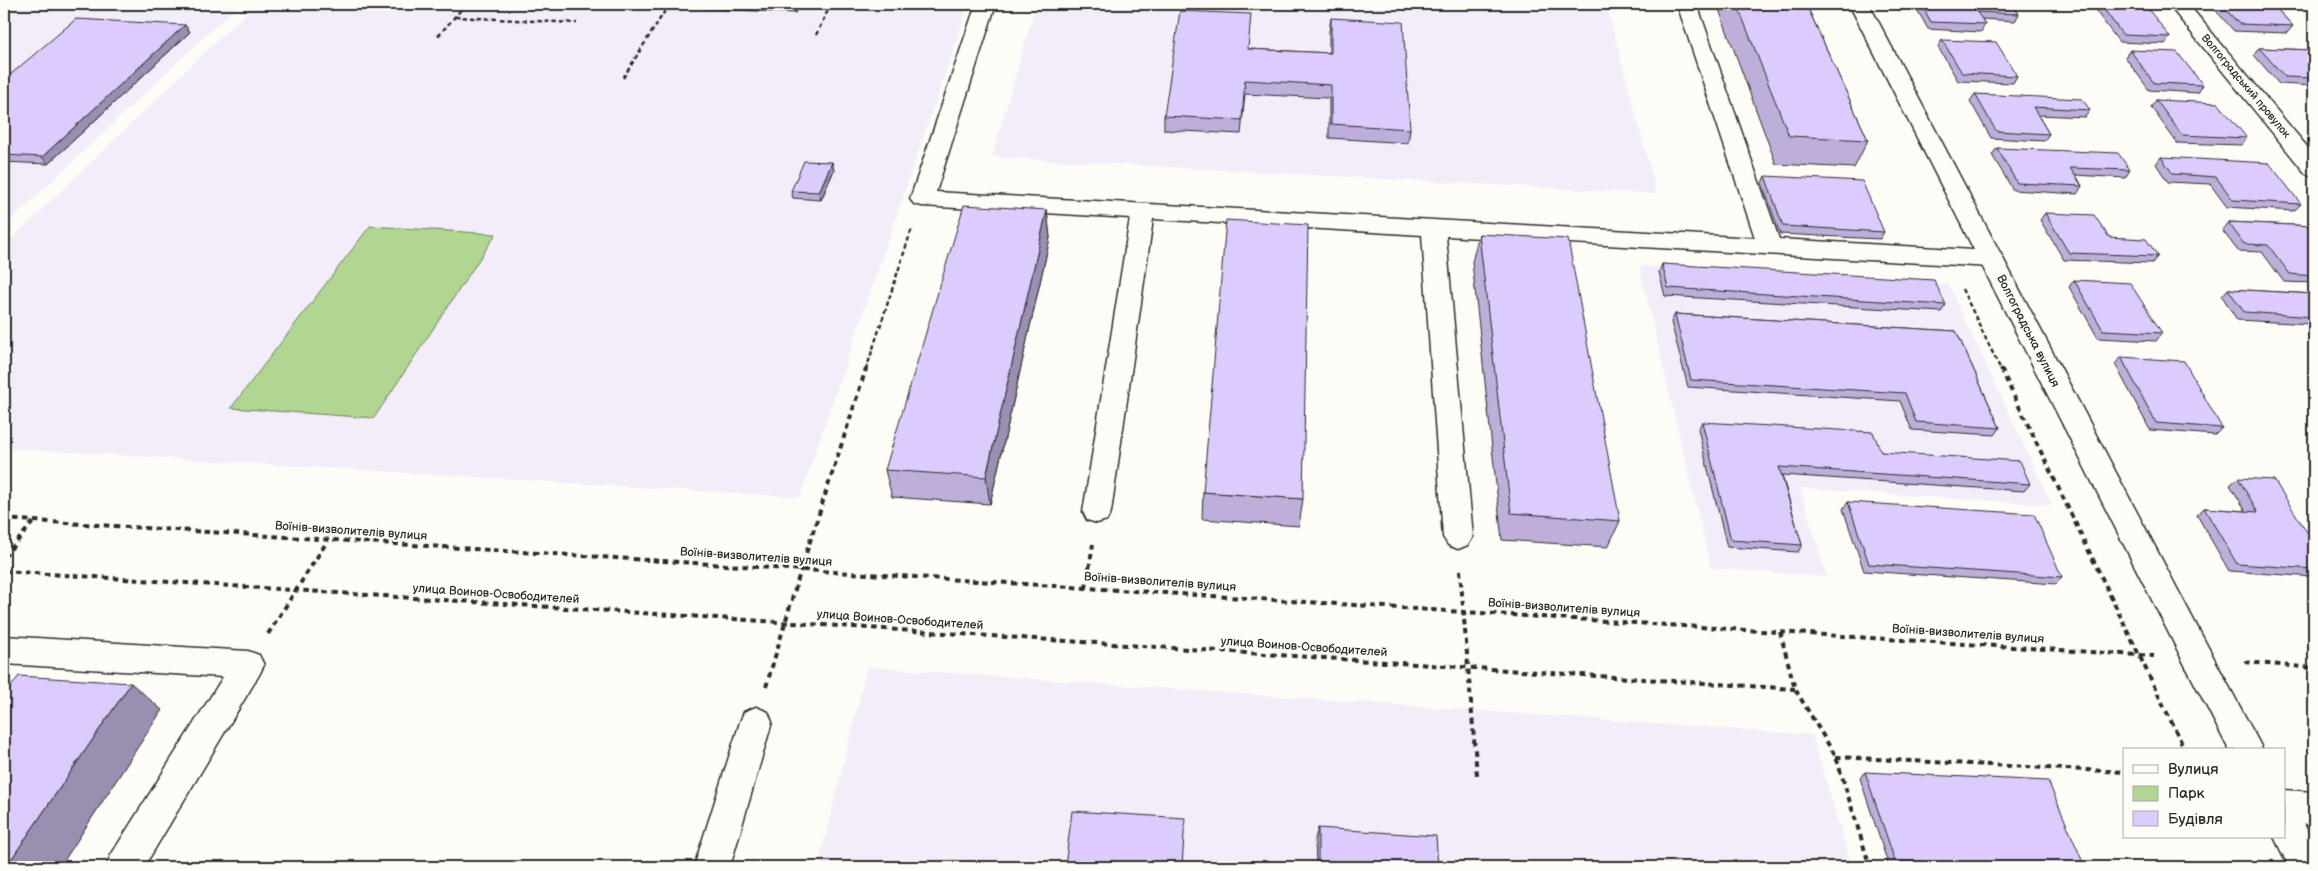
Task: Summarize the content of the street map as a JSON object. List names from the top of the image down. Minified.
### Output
{"streets":{"street":["Волгоградський провулок","Волгоградська вулиця"],"path":["Воїнів-визволителів вулиця","улица Воинов-Освободителей"]},"crossings":[["Волгоградська вулиця","Воїнів-визволителів вулиця"]],"legend":["Вулиця","Парк","Будівля"]}
